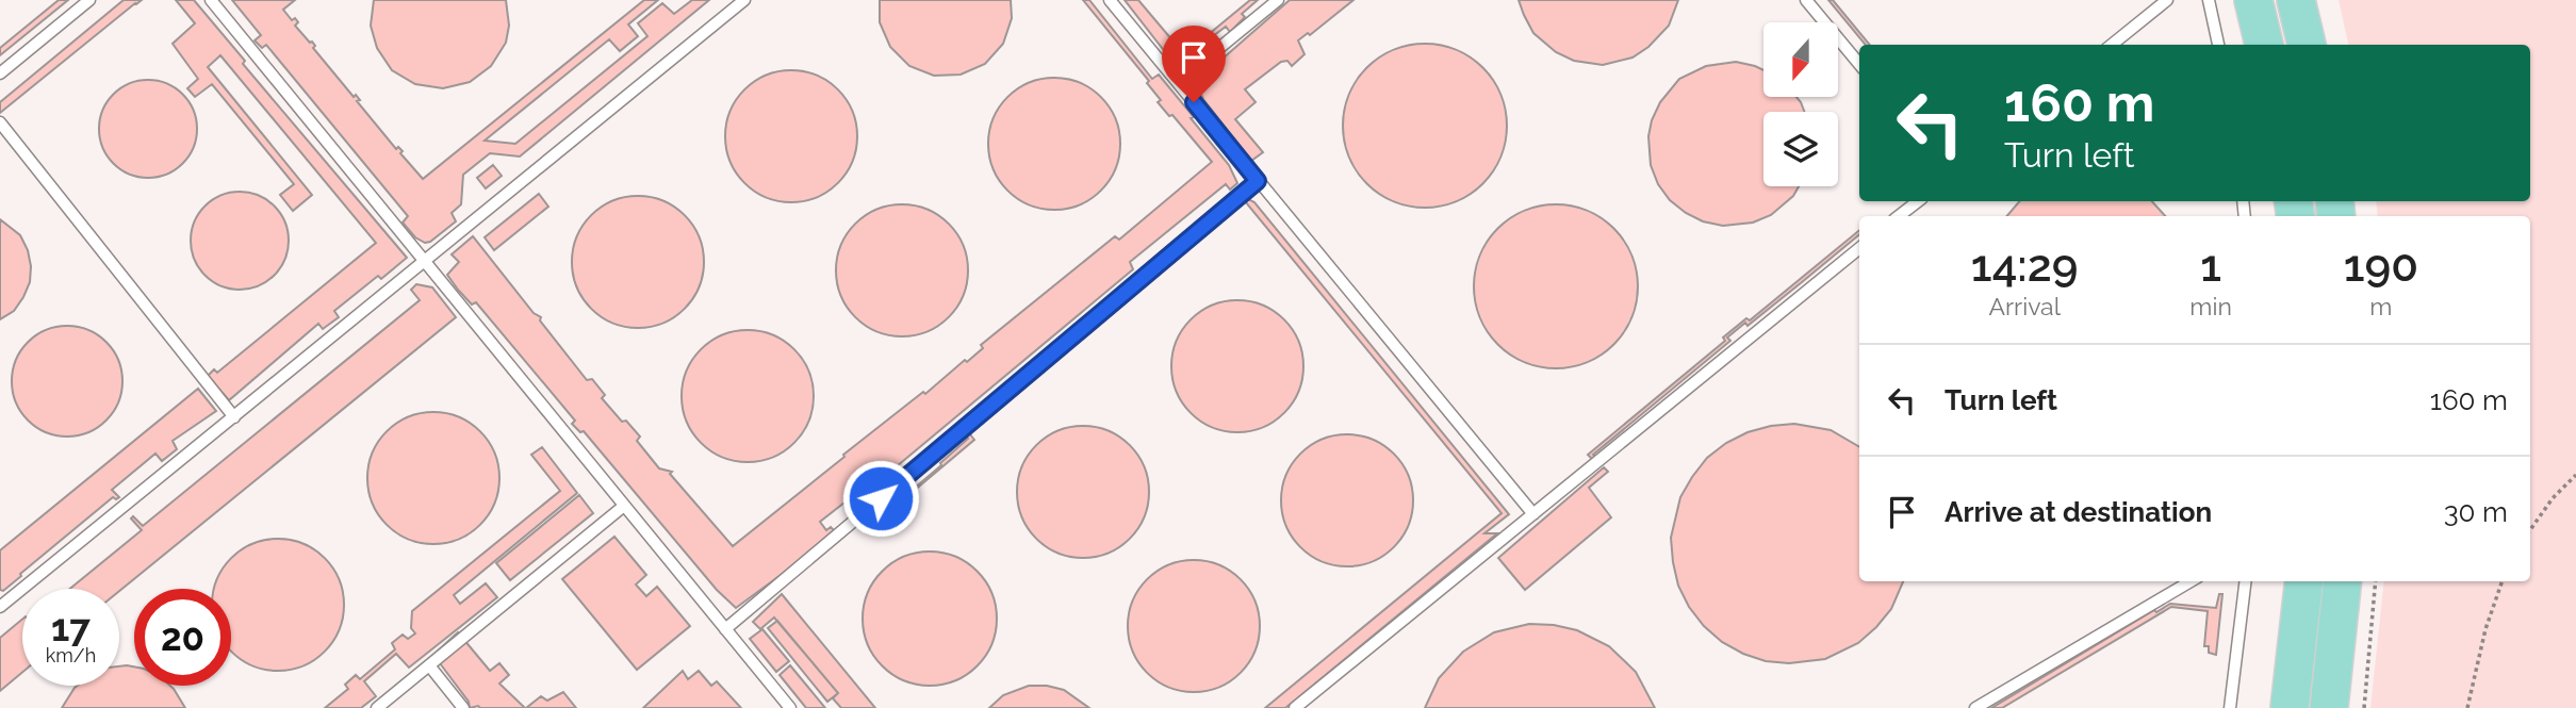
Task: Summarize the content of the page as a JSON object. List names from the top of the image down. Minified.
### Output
{"north":"bottom","page":{"turn":["160 m","Turn left"],"eta":["14:29","Arrival","1","min","190","m"],"list":[{"name":"Turn left","value":"160 m"},{"name":"Arrive at destination","value":"30 m"}],"speed":"17 km/h","limit":"20"}}
